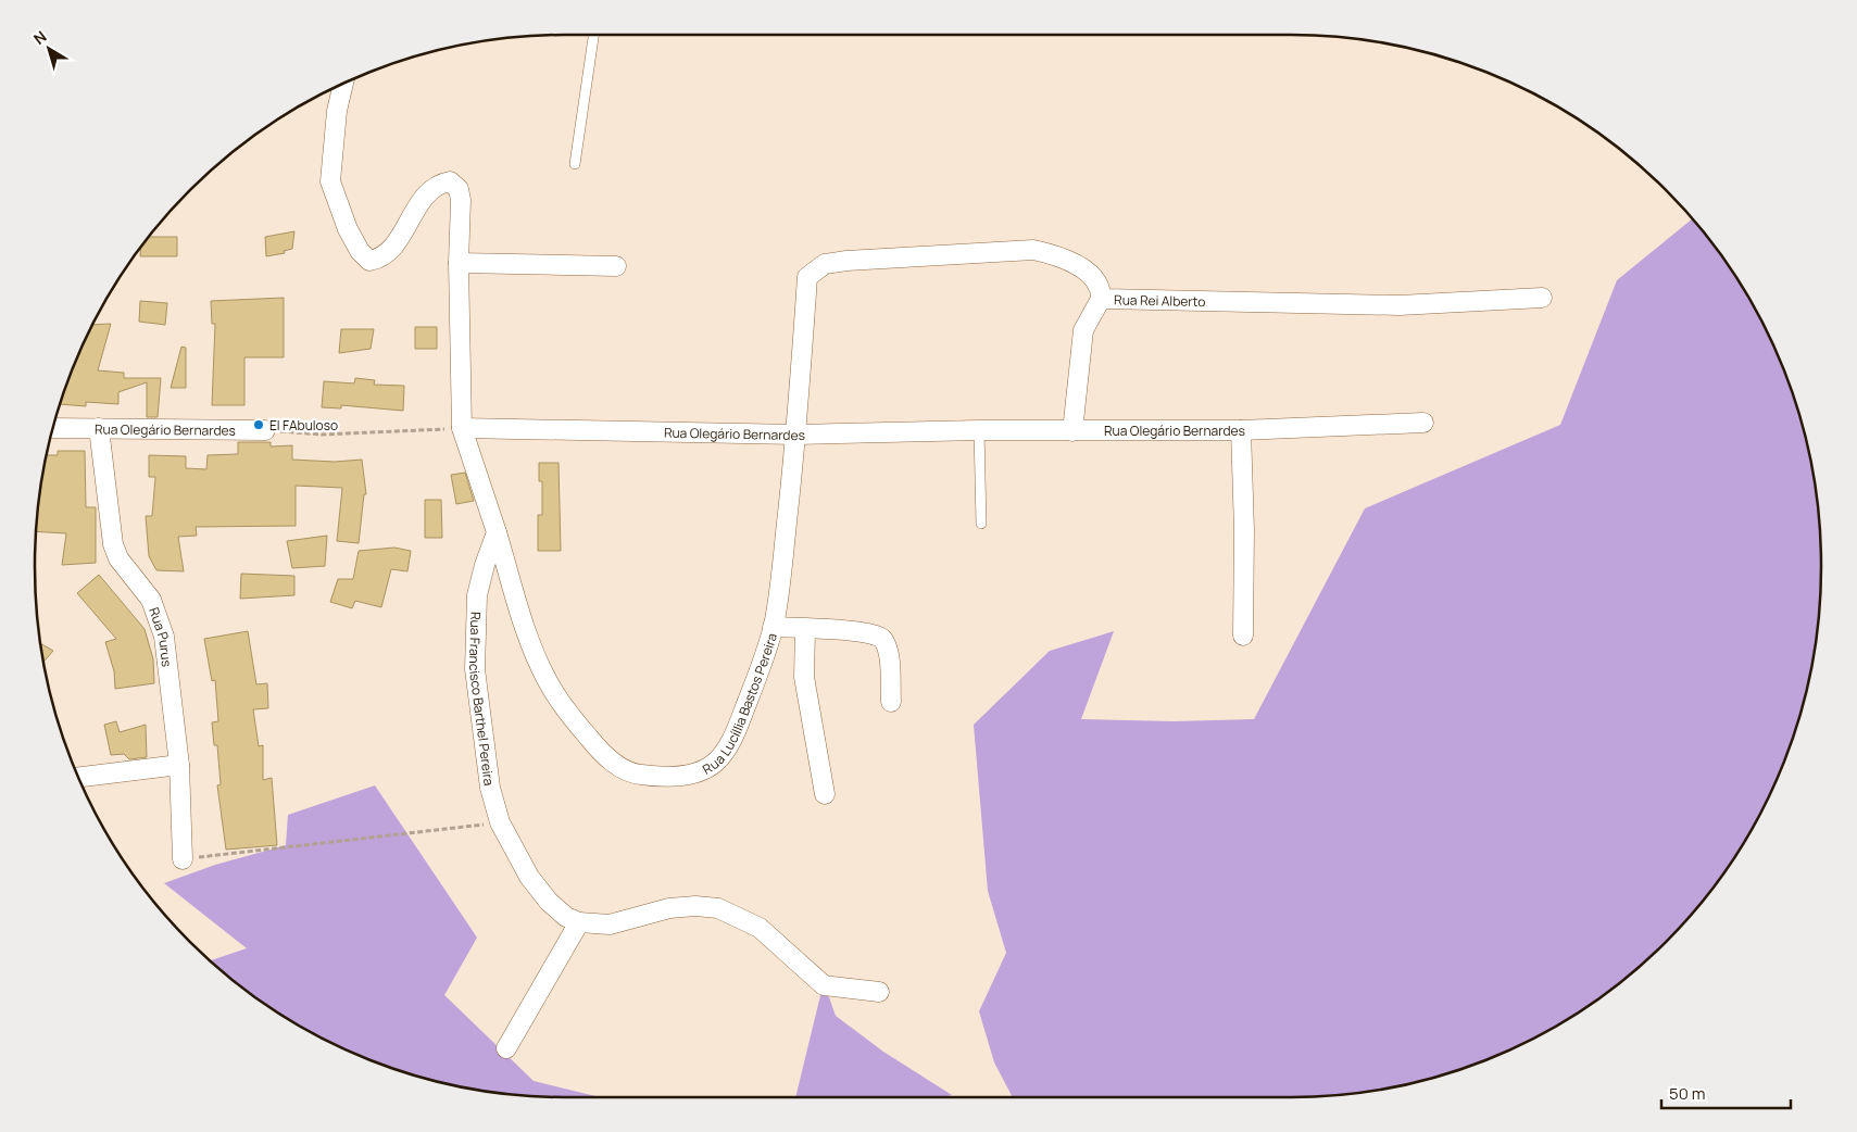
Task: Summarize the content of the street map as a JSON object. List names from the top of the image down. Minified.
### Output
{"streets":{"street":["Rua Rei Alberto","Rua Olegário Bernardes","Rua Purus","Rua Francisco Barthel Pereira","Rua Lucíllia Bastos Pereira"]},"crossings":[["Rua Rei Alberto","Rua Lucíllia Bastos Pereira"],["Rua Olegário Bernardes","Rua Purus"],["Rua Olegário Bernardes","Rua Lucíllia Bastos Pereira"],["Rua Francisco Barthel Pereira","Rua Lucíllia Bastos Pereira"]],"places":["El FAbuloso"],"scale_bar":"50 m","north":"top left"}
